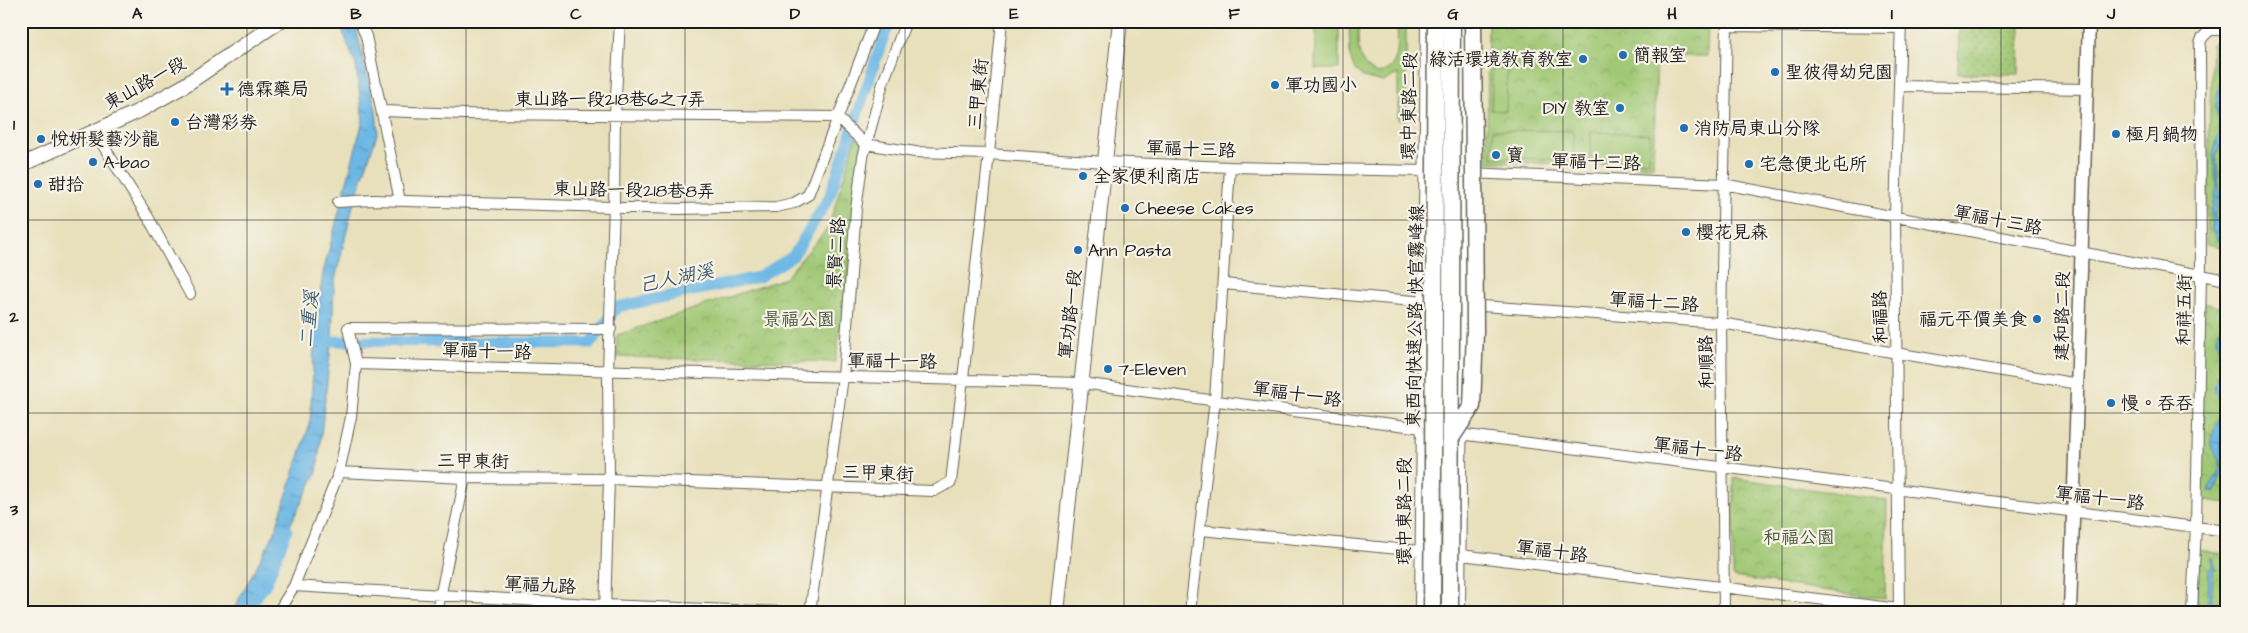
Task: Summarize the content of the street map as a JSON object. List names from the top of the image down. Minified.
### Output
{"streets":{"highway":["東西向快速公路 快官霧峰線"],"main road":["東山路一段","軍功路一段"],"street":["三甲東街","東山路一段218巷6之7弄","環中東路二段","軍福十三路","東山路一段218巷8弄","景賢二路","軍福十二路","和祥五街","建和路二段","和福路","軍福十一路","和順路","軍福十路","軍福九路"]},"crossings":[["三甲東街","軍福十三路"],["三甲東街","景賢二路"],["三甲東街","軍福十一路"],["東山路一段218巷6之7弄","東山路一段218巷8弄"],["環中東路二段","軍福十三路"],["環中東路二段","軍福十二路"],["環中東路二段","軍福十一路"],["環中東路二段","軍福十路"],["軍福十三路","景賢二路"],["軍福十三路","和祥五街"],["軍福十三路","軍功路一段"],["軍福十三路","建和路二段"],["軍福十三路","和福路"],["軍福十三路","和順路"],["景賢二路","軍福十一路"],["軍福十二路","建和路二段"],["軍福十二路","和福路"],["軍福十二路","和順路"],["和祥五街","軍福十一路"],["軍功路一段","軍福十一路"],["東西向快速公路 快官霧峰線","軍福十一路"],["建和路二段","軍福十一路"],["和福路","軍福十一路"],["和福路","軍福十路"],["軍福十一路","和順路"],["和順路","軍福十路"]],"water":["己人湖溪","二重溪"],"parks":["景福公園","和福公園"],"places":{"other":["簡報室","綠活環境教育教室","聖彼得幼兒園","軍功國小","DIY 教室","台灣彩券","消防局東山分隊","極月鍋物","悅妍髮藝沙龍","寶","A-bao","宅急便北屯所","全家便利商店","甜拾","Cheese Cakes","櫻花見森","Ann Pasta","福元平價美食","7-Eleven","慢。吞吞"],"health":["德霖藥局"]},"grid":{"columns":["A","B","C","D","E","F","G","H","I","J"],"rows":["1","2","3"]}}
